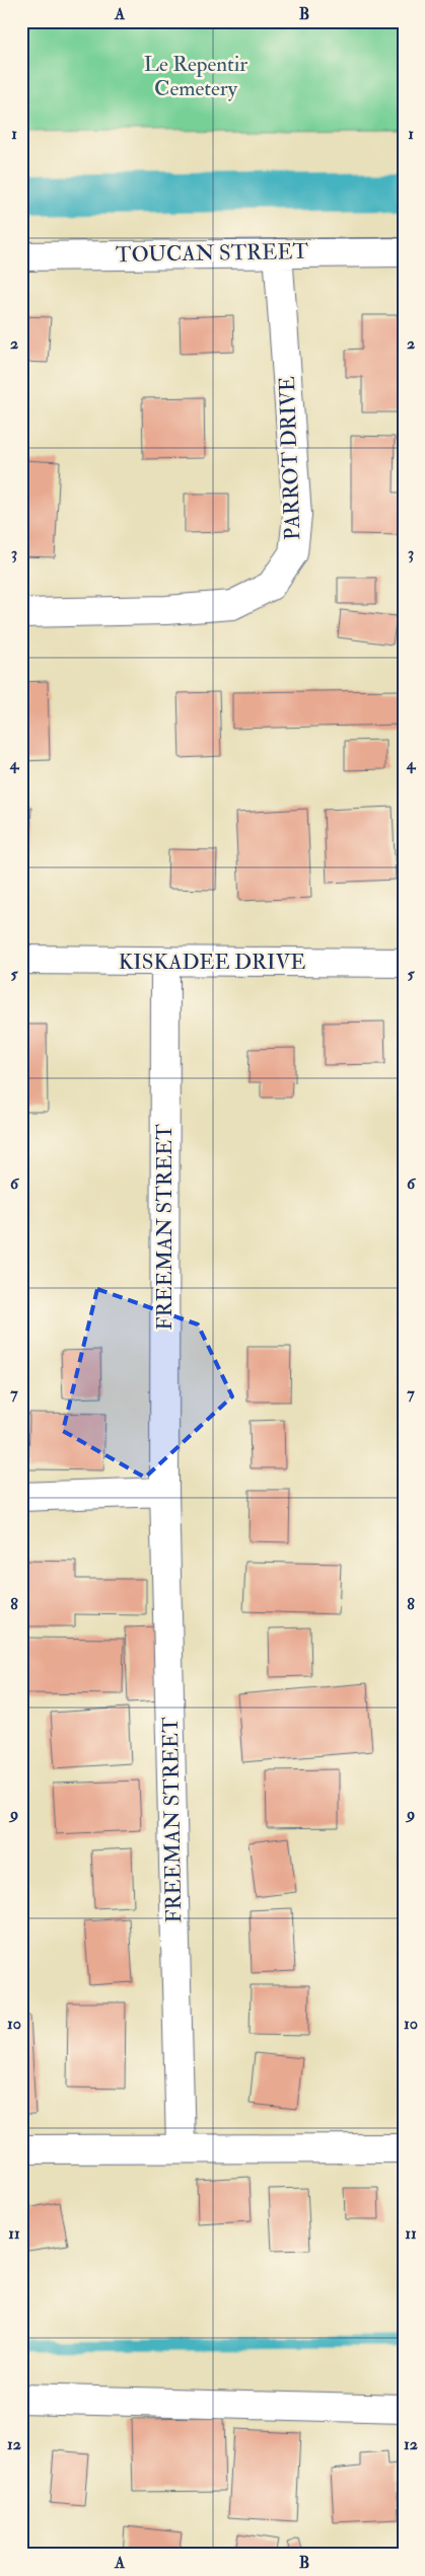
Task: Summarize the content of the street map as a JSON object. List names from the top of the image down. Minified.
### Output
{"streets":{"street":["TOUCAN STREET","PARROT DRIVE","KISKADEE DRIVE","FREEMAN STREET"]},"crossings":[["TOUCAN STREET","PARROT DRIVE"],["KISKADEE DRIVE","FREEMAN STREET"]],"parks":["Le Repentir Cemetery"],"grid":{"columns":["A","B"],"rows":["1","2","3","4","5","6","7","8","9","10","11","12"]}}
